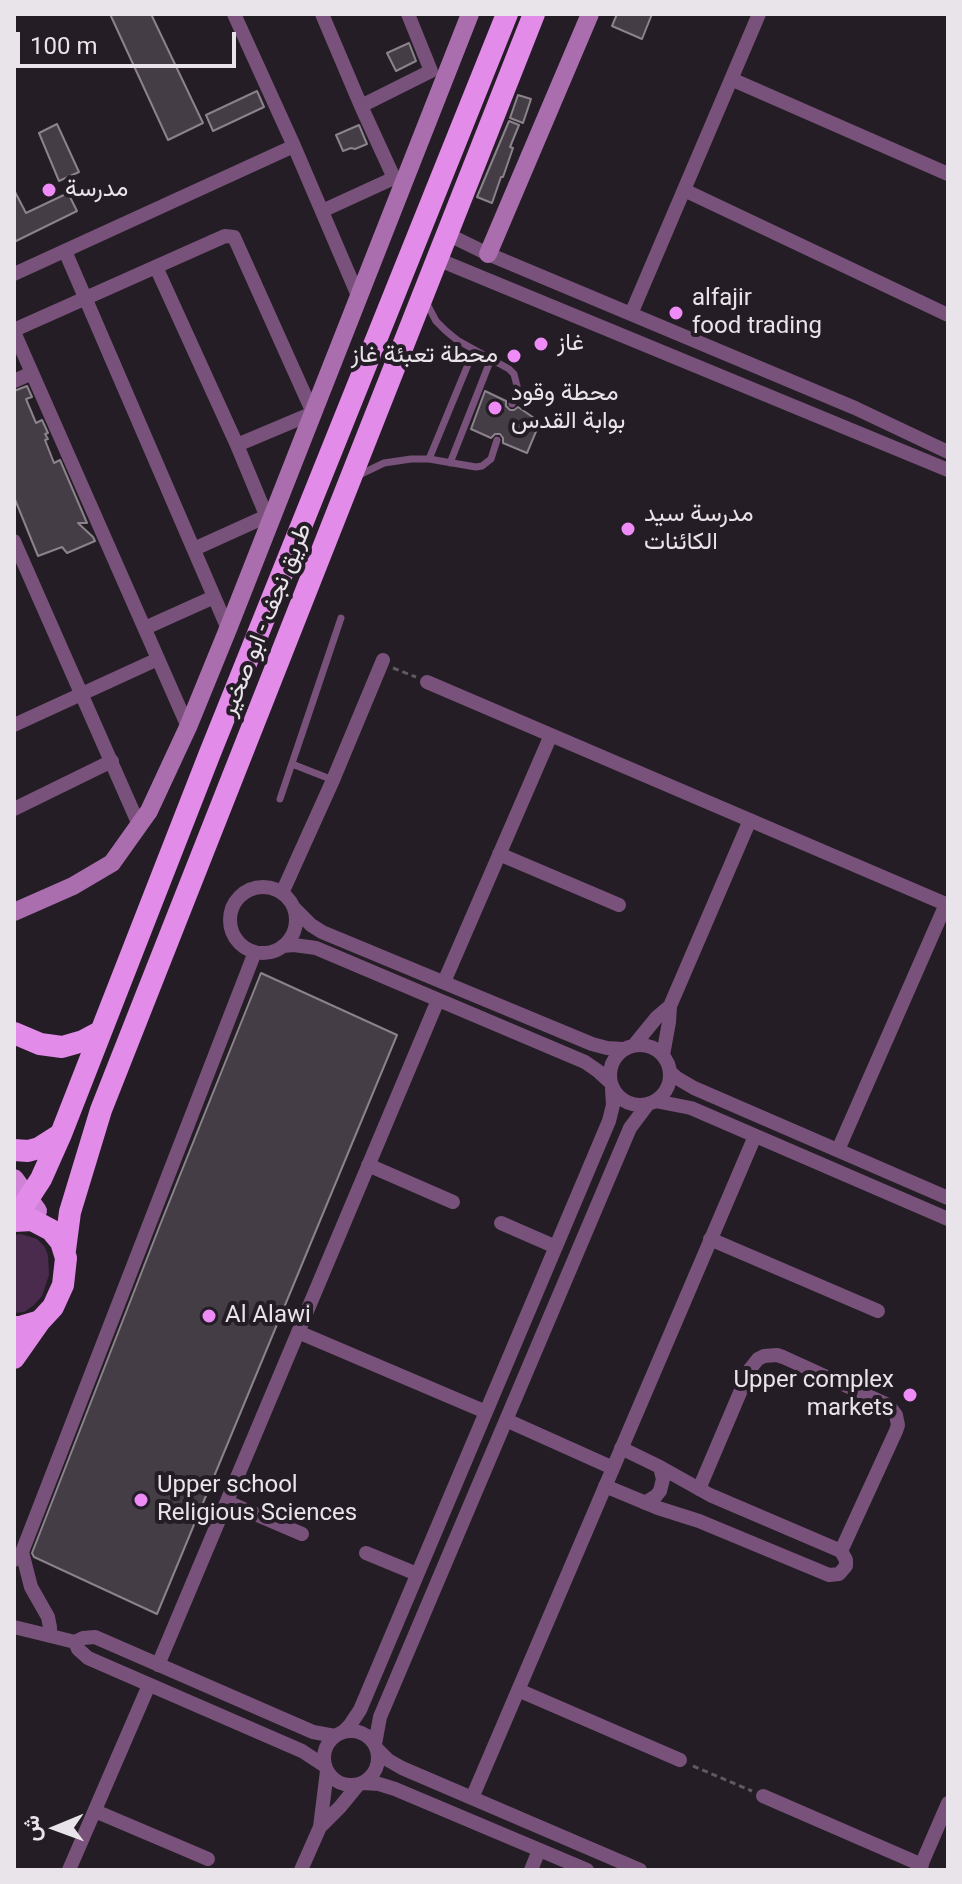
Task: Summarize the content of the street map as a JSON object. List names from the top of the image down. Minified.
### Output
{"streets":{"highway":["طريق نجف - ابو صخير"]},"places":["مدرسة","alfajir food trading","غاز","محطة تعبئة غاز","محطة وقود بوابة القدس","مدرسة سيد الكائنات","Al Alawi","Upper complex markets","Upper school Religious Sciences"],"scale_bar":"100 m","north":"left"}
